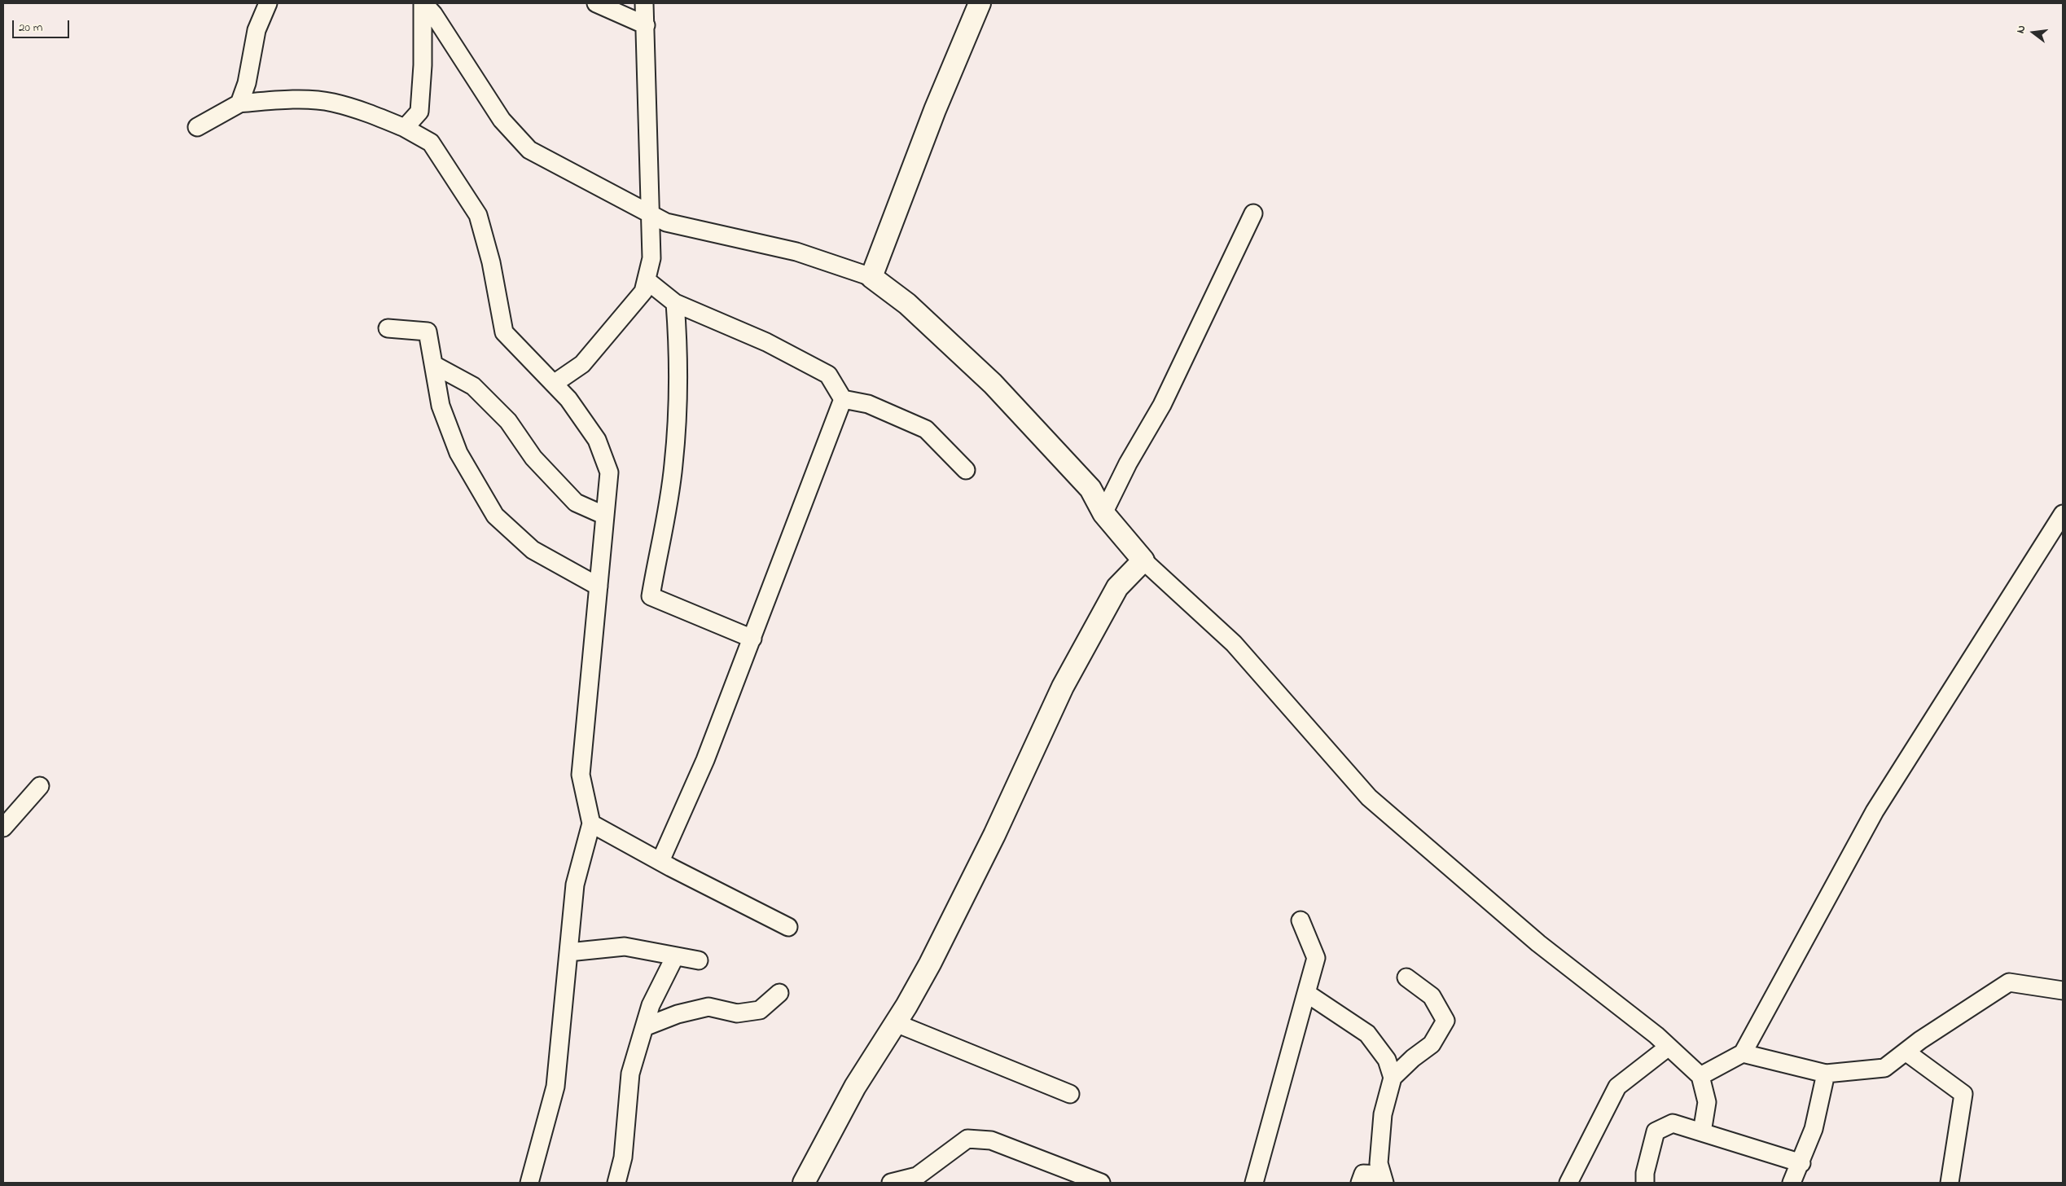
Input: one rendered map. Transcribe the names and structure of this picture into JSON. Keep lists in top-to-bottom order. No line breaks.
{"scale_bar":"20 m","north":"left"}
